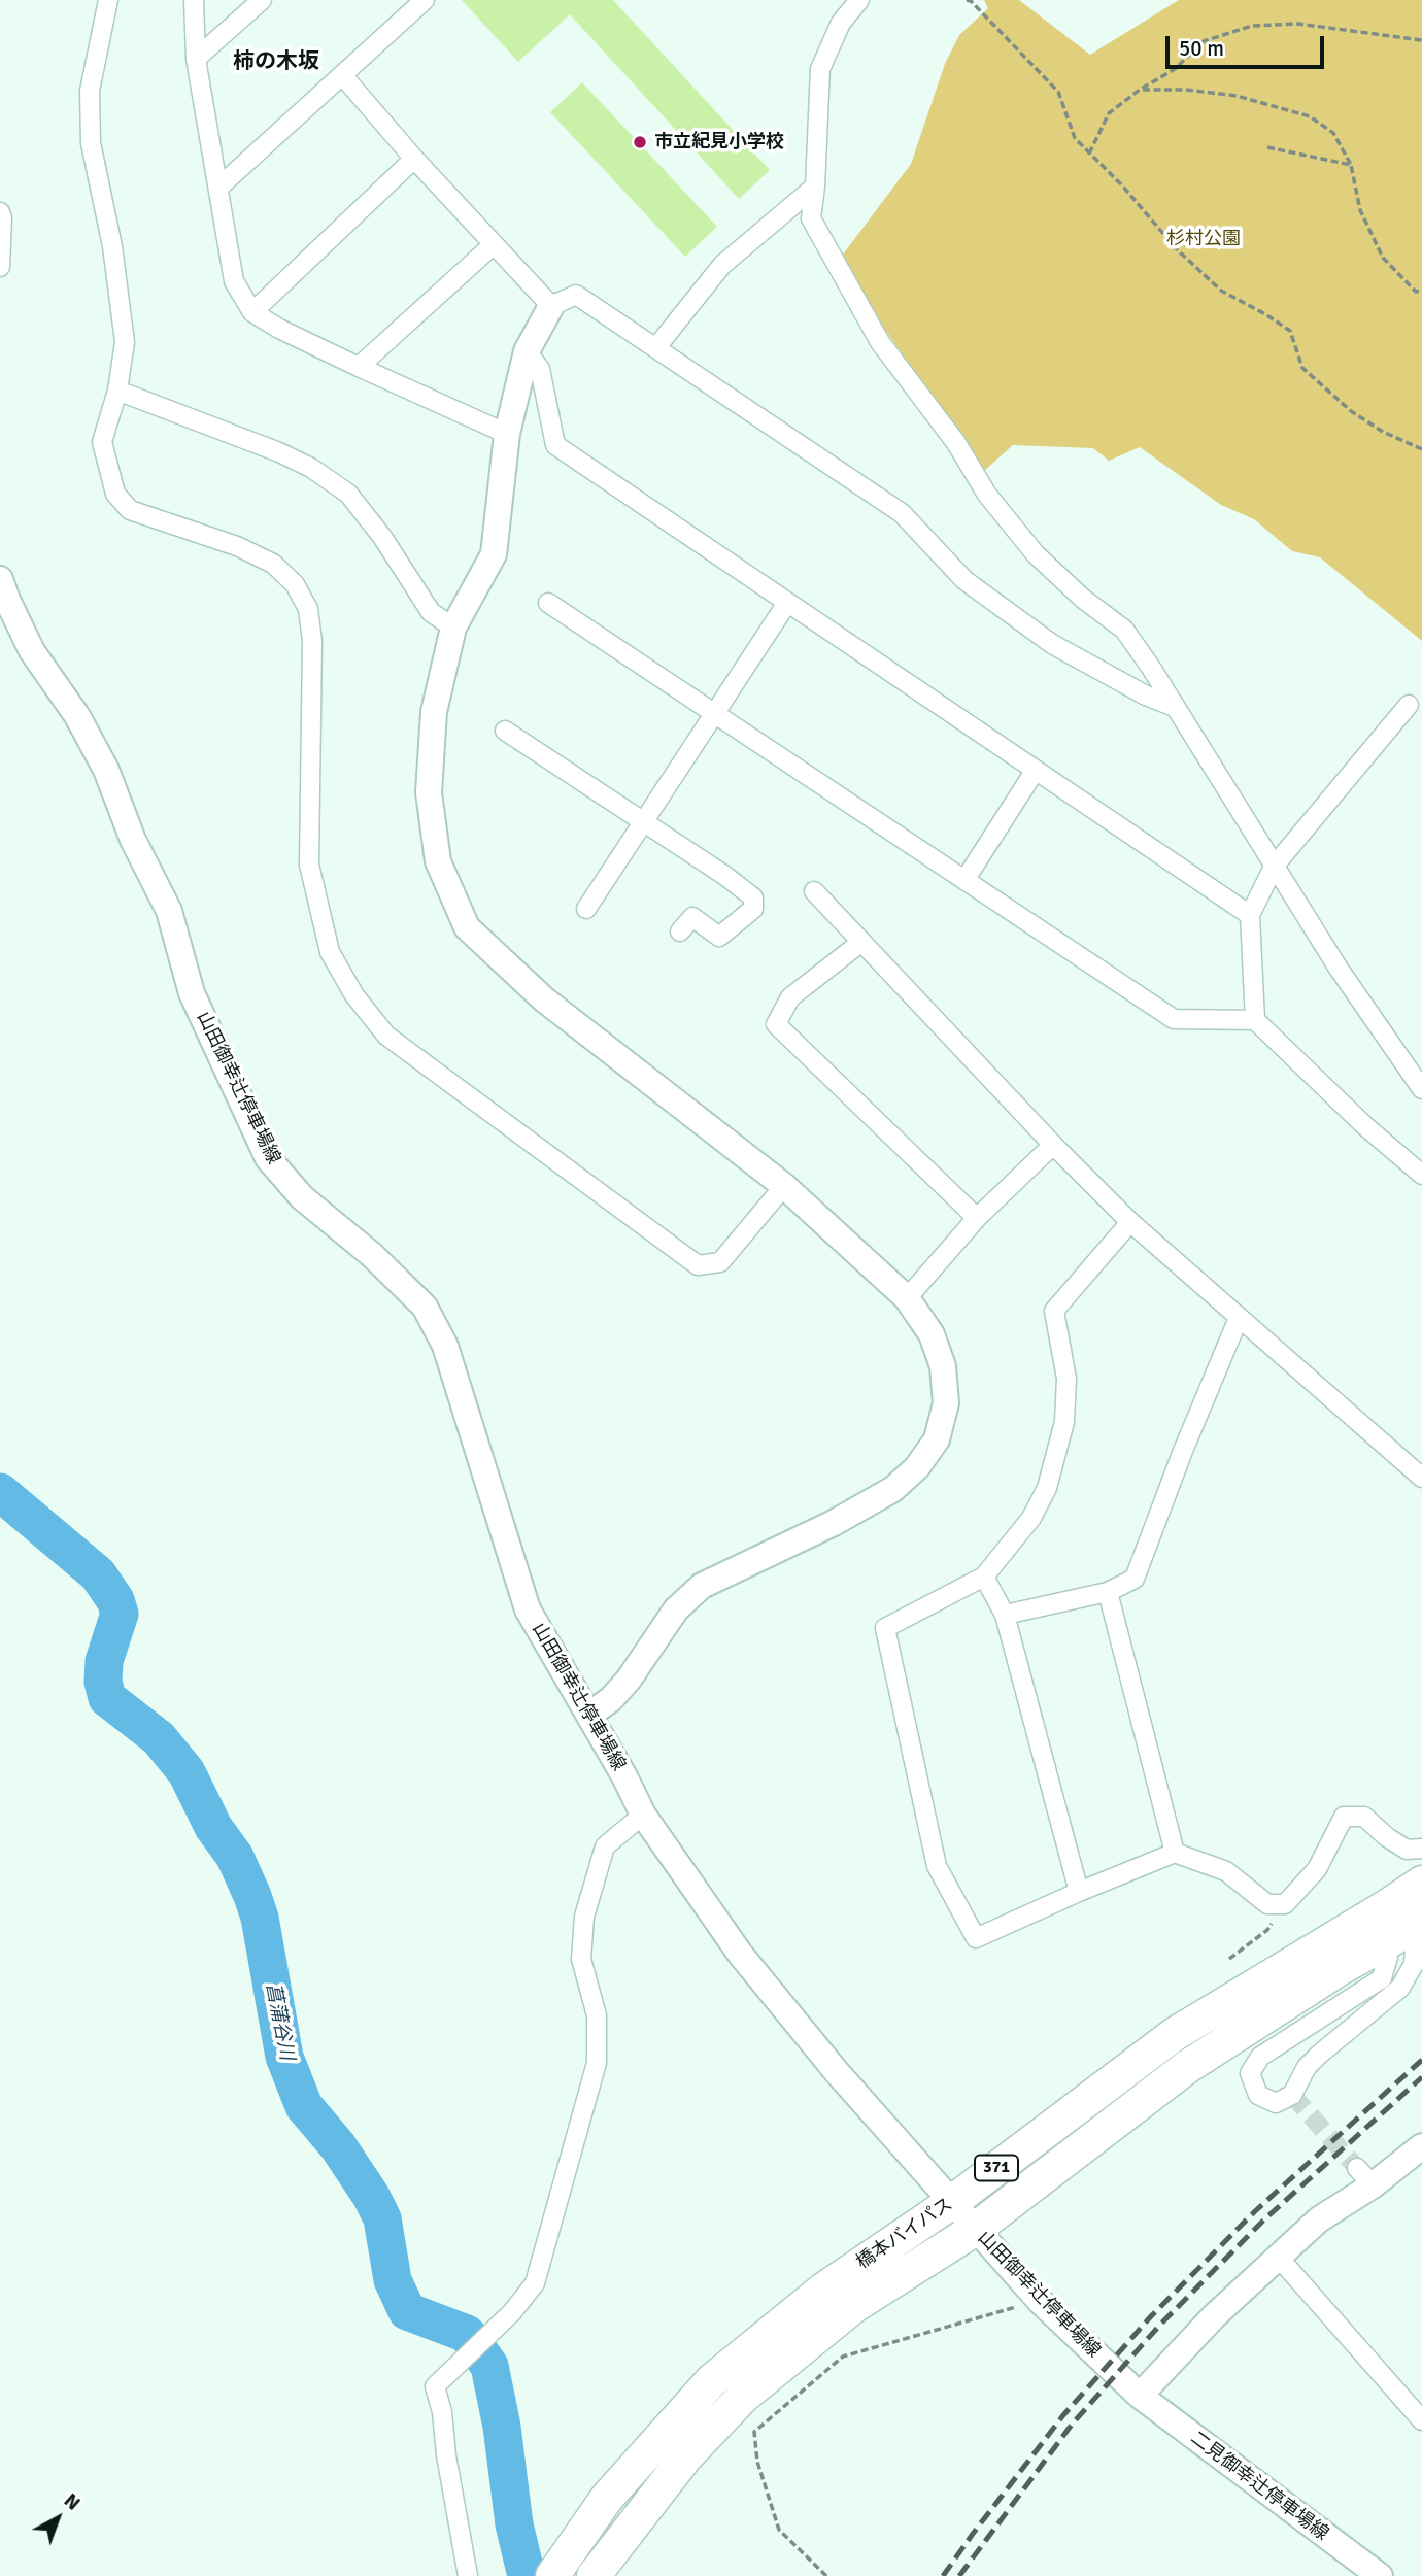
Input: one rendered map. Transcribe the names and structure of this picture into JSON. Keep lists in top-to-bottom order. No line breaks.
{"streets":{"highway":["371","橋本バイパス"],"main road":["山田御幸辻停車場線","二見御幸辻停車場線"]},"crossings":[["山田御幸辻停車場線","橋本バイパス"],["山田御幸辻停車場線","二見御幸辻停車場線"]],"districts":["柿の木坂"],"water":["菖蒲谷川"],"parks":["杉村公園"],"places":["市立紀見小学校"],"scale_bar":"50 m","north":"top right"}
